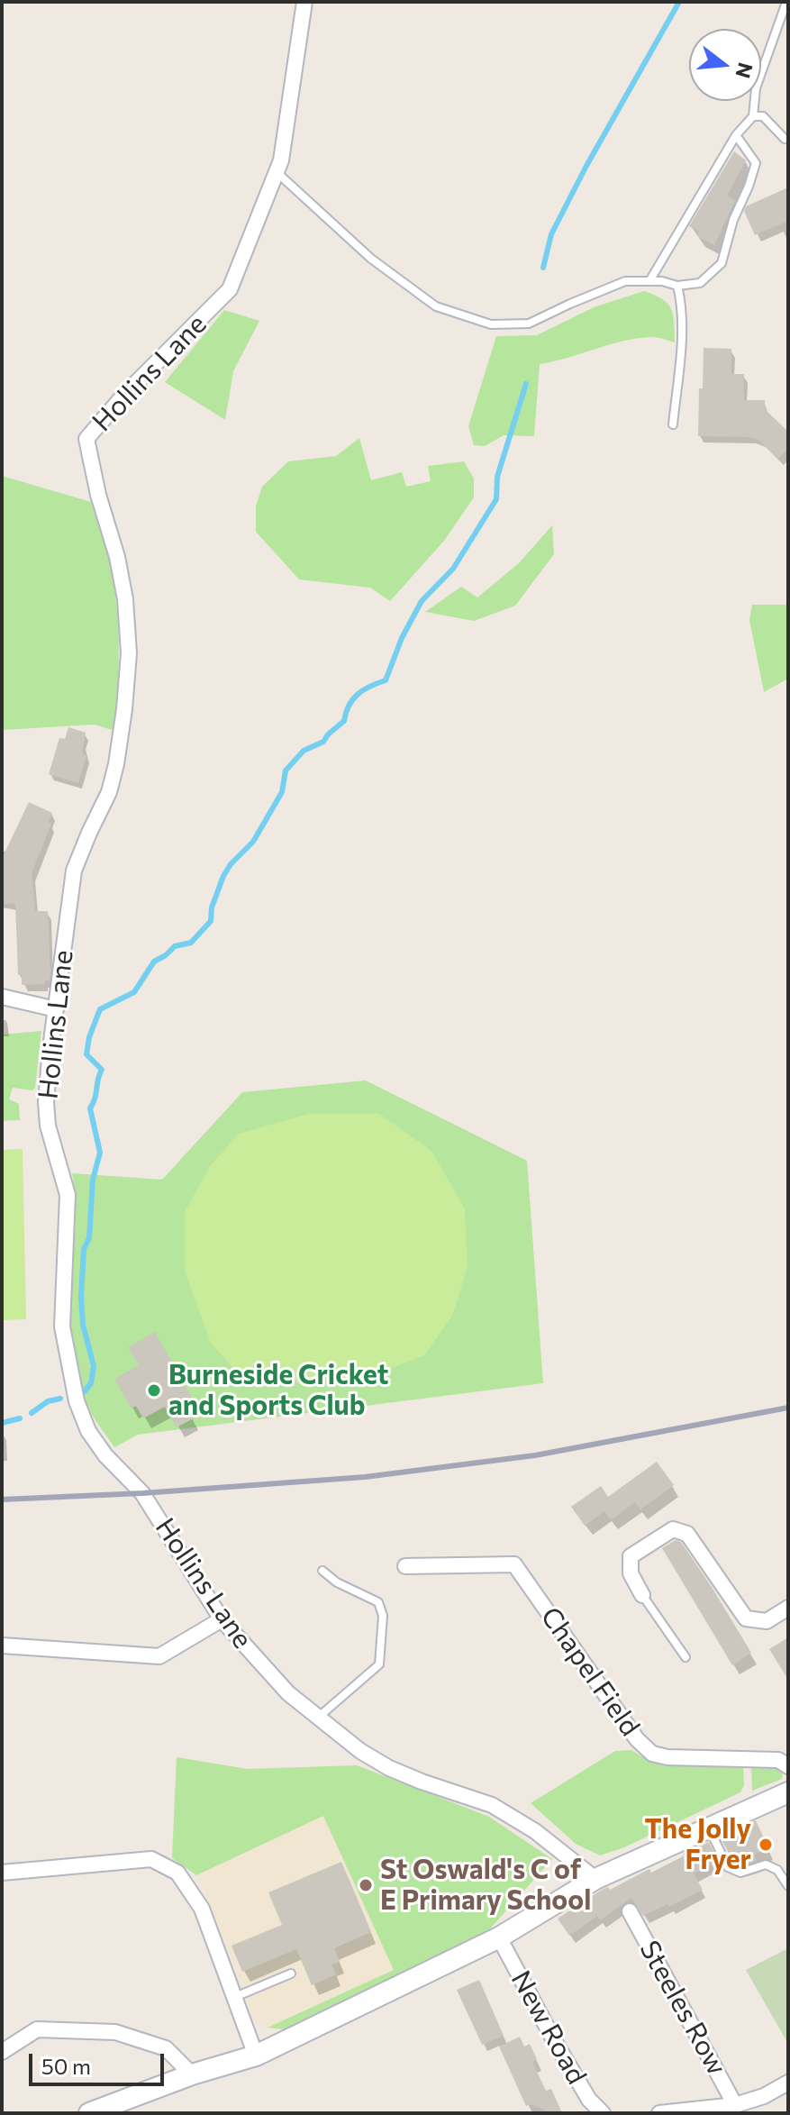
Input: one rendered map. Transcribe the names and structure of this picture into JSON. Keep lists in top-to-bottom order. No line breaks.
{"streets":{"street":["Hollins Lane","Chapel Field","Steeles Row","New Road"]},"places":["Burneside Cricket and Sports Club","The Jolly Fryer","St Oswald's C of E Primary School"],"scale_bar":"50 m","north":"right"}
